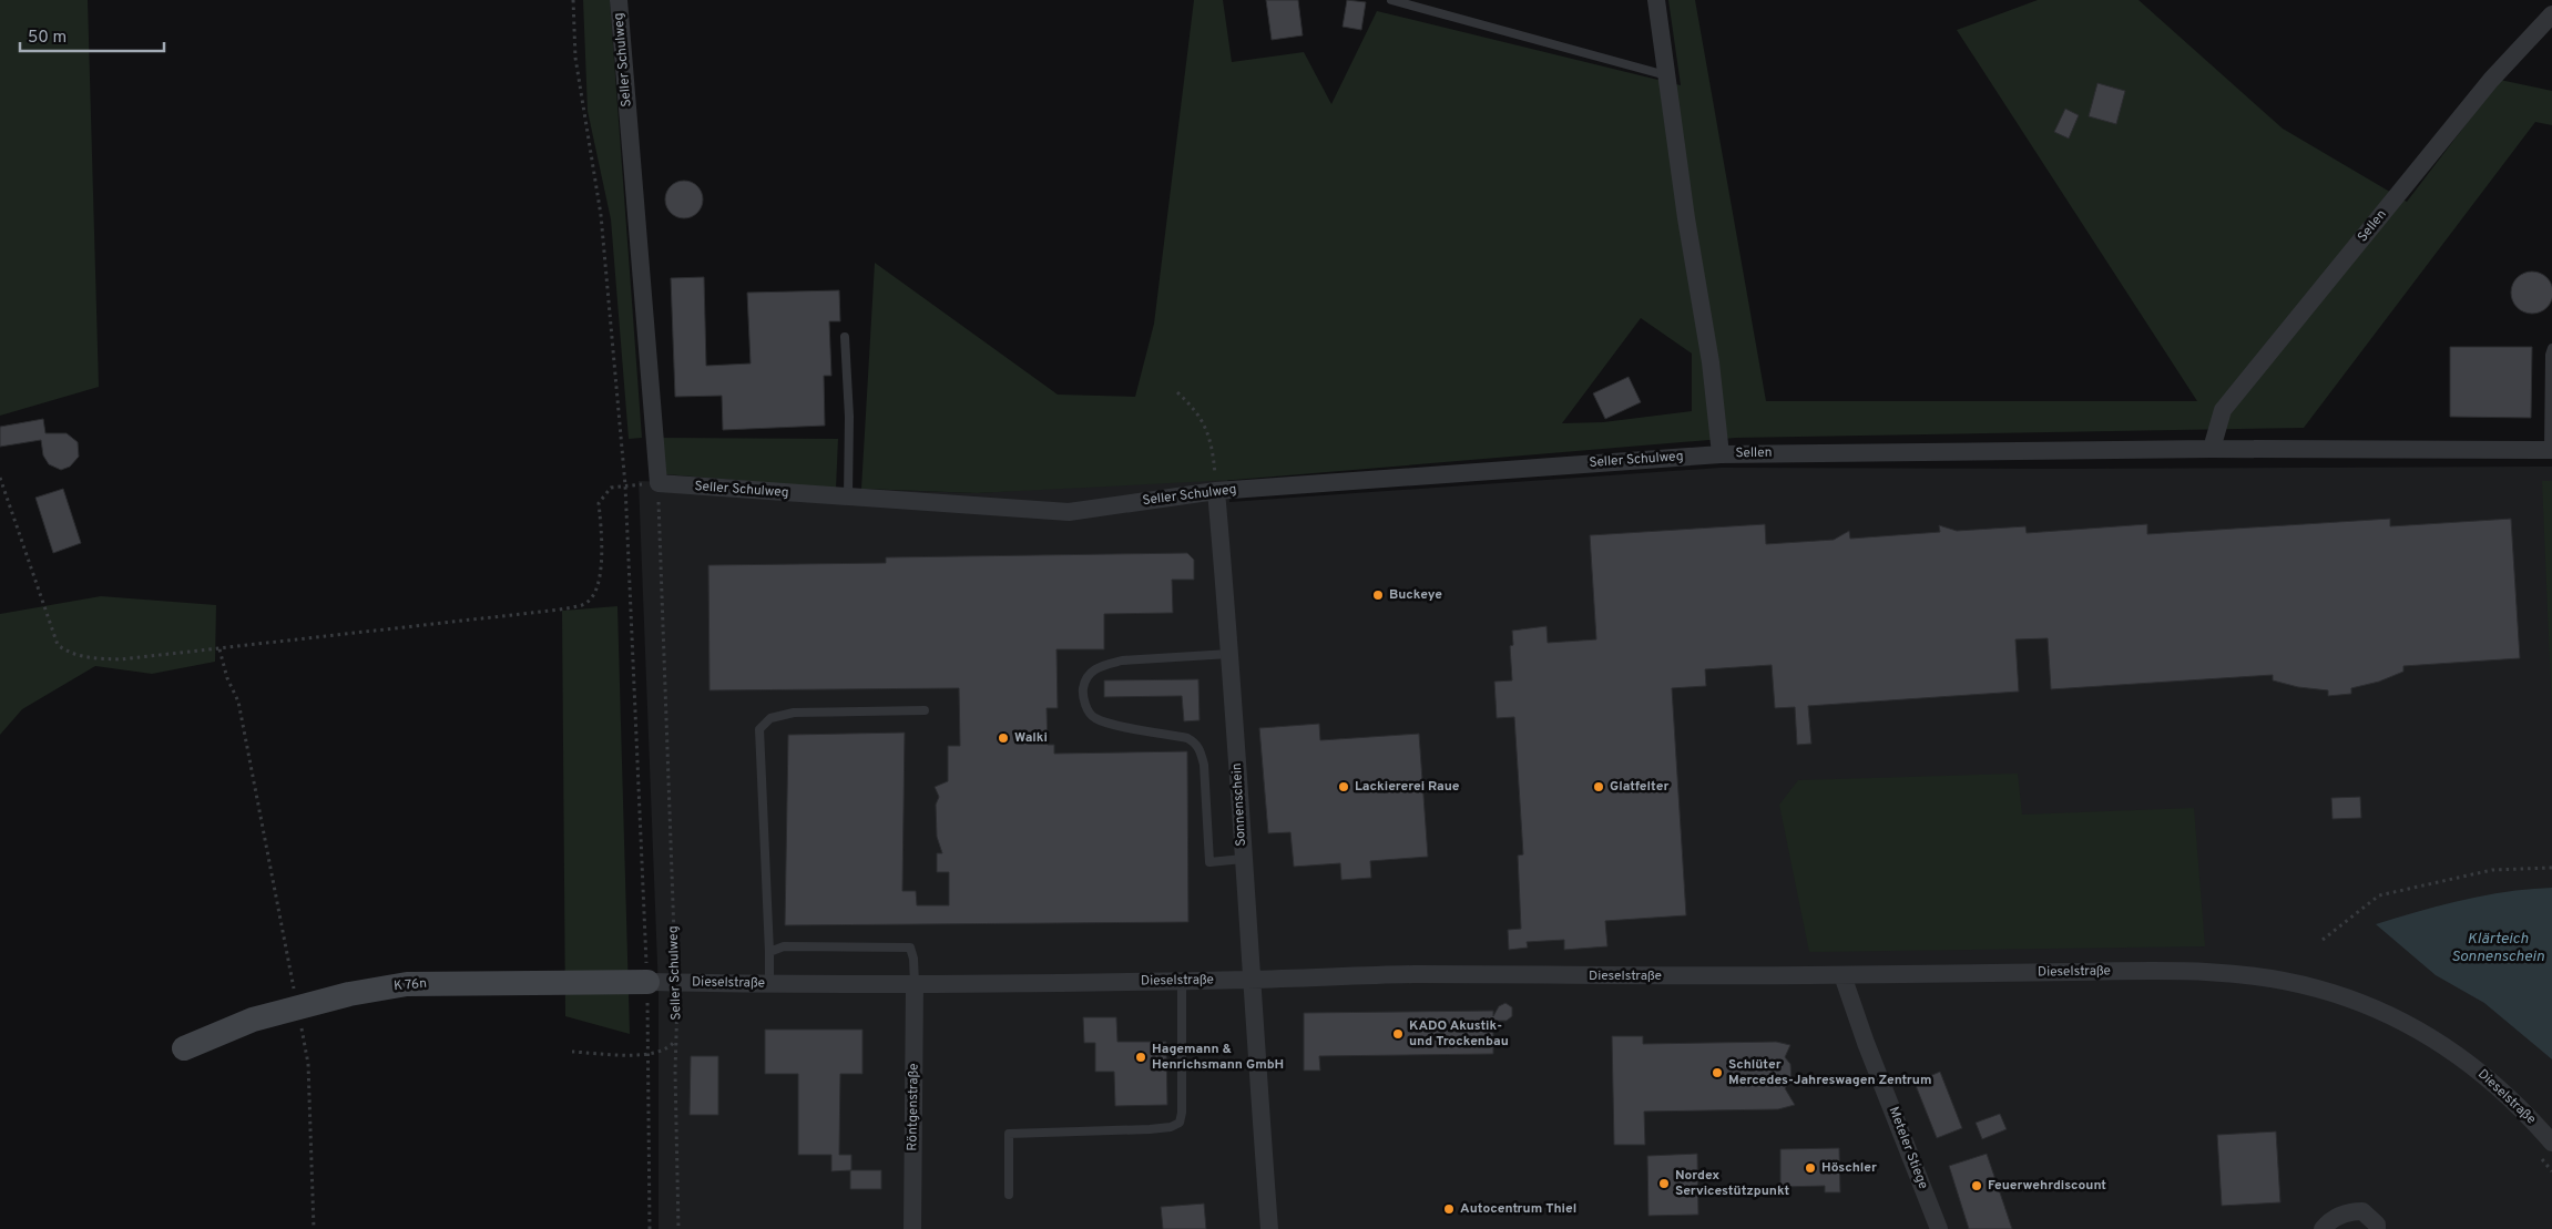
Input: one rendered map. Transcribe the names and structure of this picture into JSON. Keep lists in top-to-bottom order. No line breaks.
{"streets":{"street":["Seller Schulweg","Sellen","Sonnenschein","Dieselstraße","K 76n","Röntgenstraße","Meteler Stiege"]},"crossings":[["Seller Schulweg","Sellen"],["Seller Schulweg","Sonnenschein"],["Seller Schulweg","Dieselstraße"],["Sonnenschein","Dieselstraße"],["Dieselstraße","K 76n"],["Dieselstraße","Röntgenstraße"],["Dieselstraße","Meteler Stiege"]],"water":["Klärteich Sonnenschein"],"places":["Buckeye","Walki","Lackiererei Raue","Glatfelter","KADO Akustik- und Trockenbau","Hagemann & Henrichsmann GmbH","Schlüter Mercedes-Jahreswagen Zentrum","Höschler","Nordex Servicestützpunkt","Feuerwehrdiscount","Autocentrum Thiel"],"scale_bar":"50 m"}
